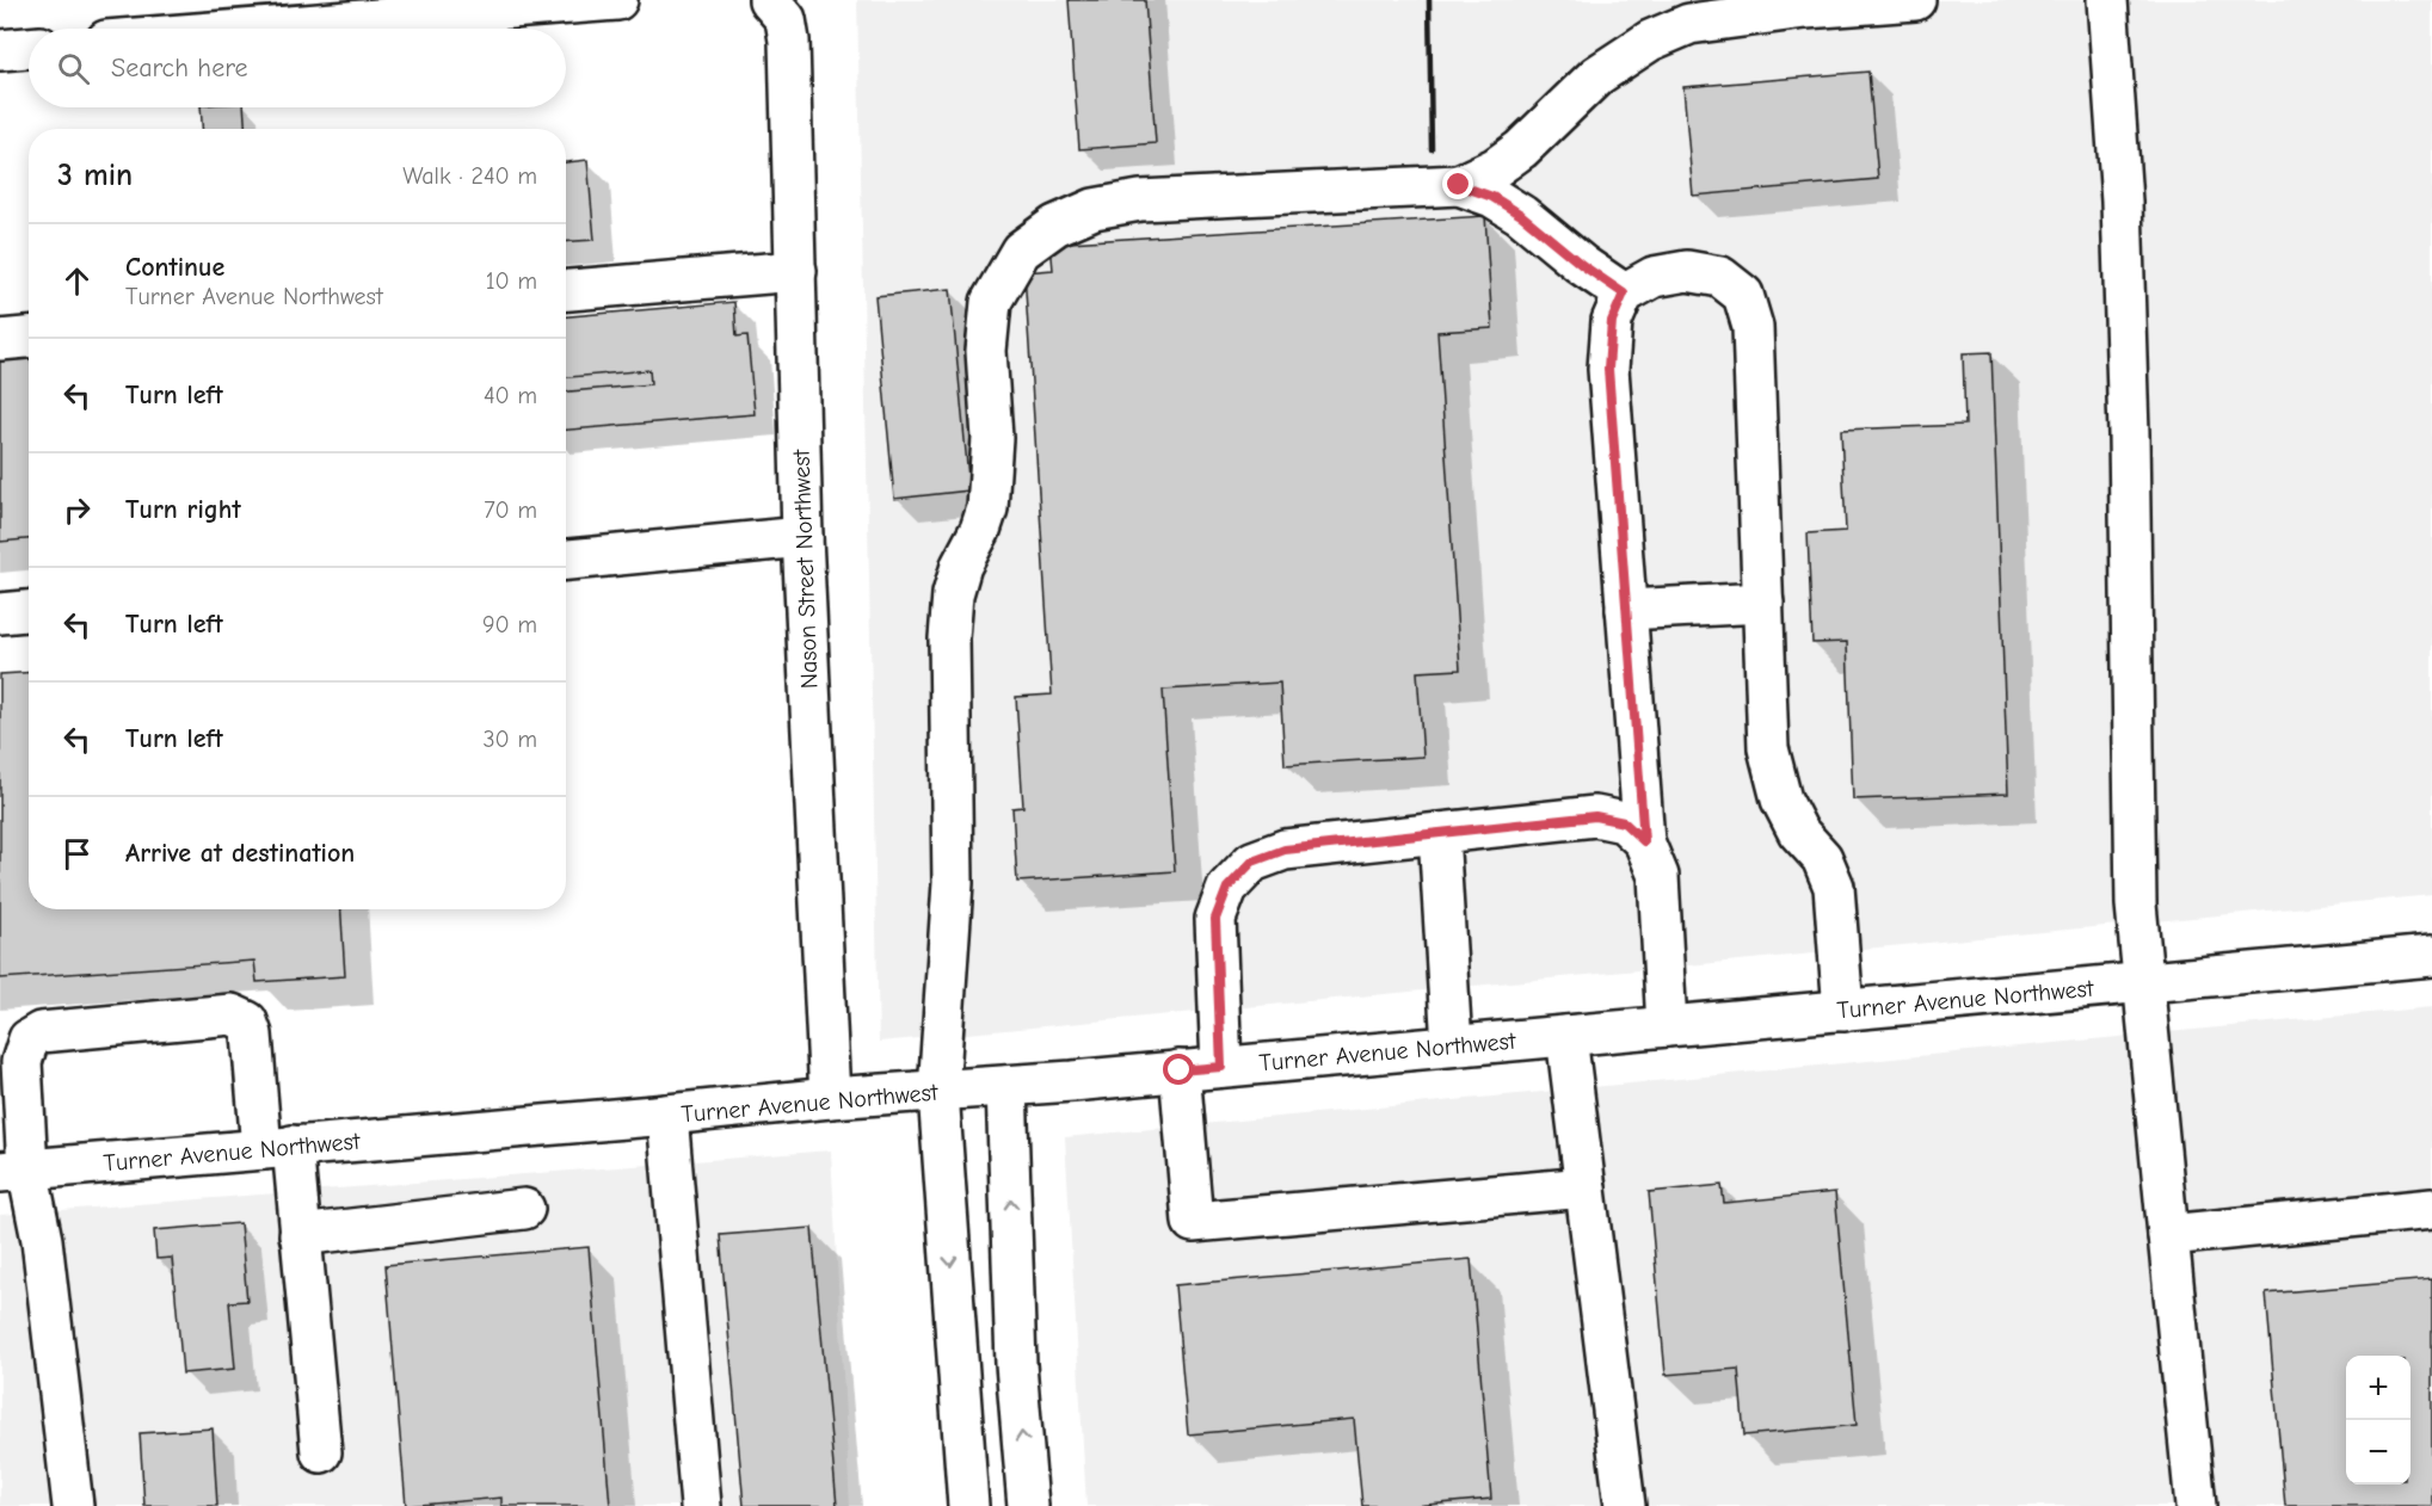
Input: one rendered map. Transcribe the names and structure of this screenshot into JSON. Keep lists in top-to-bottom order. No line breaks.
{"streets":{"main road":["Nason Street Northwest","Turner Avenue Northwest"]},"crossings":[["Nason Street Northwest","Turner Avenue Northwest"]],"page":{"search":"Search here","heading":["3 min","Walk · 240 m"],"list":[["Continue","Turner Avenue Northwest","10 m"],["Turn left","40 m"],["Turn right","70 m"],["Turn left","90 m"],["Turn left","30 m"],"Arrive at destination"],"map_buttons":["+","−"]}}
